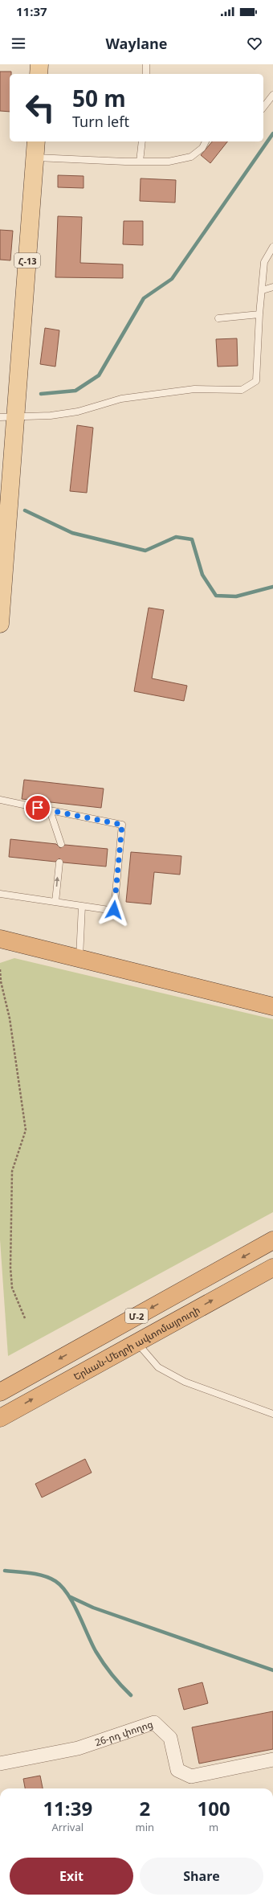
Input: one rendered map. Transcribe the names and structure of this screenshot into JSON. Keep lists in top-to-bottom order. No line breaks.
{"streets":{"highway":["Մ-2","Երևան-Մեղրի ավտոմայրուղի"],"main road":["Հ-13"],"street":["26-րդ փողոց"]},"page":{"status":"11:37","header":"Waylane","turn":["50 m","Turn left"],"eta":["11:39","Arrival","2","min","100","m"],"buttons":["Exit","Share"]}}
